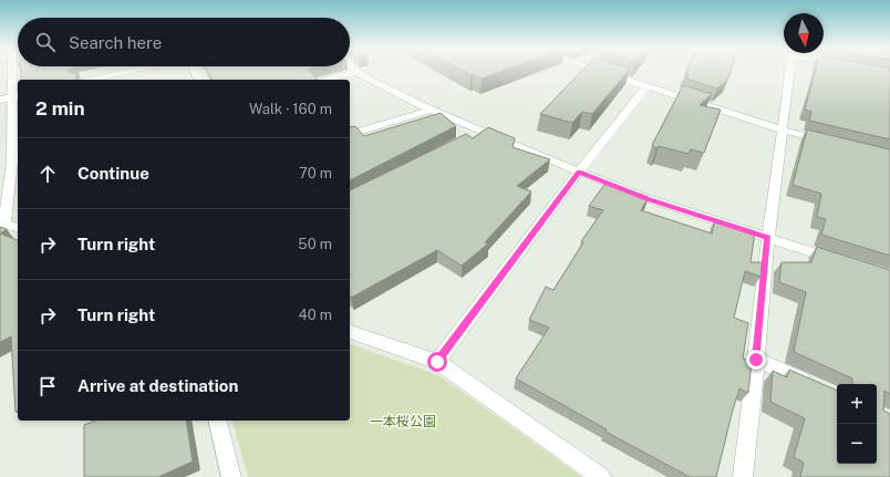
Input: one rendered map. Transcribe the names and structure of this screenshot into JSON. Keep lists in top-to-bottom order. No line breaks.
{"parks":["一本桜公園"],"north":"bottom","page":{"search":"Search here","heading":["2 min","Walk · 160 m"],"list":[["Continue","70 m"],["Turn right","50 m"],["Turn right","40 m"],"Arrive at destination"],"map_buttons":["+","−"]}}
